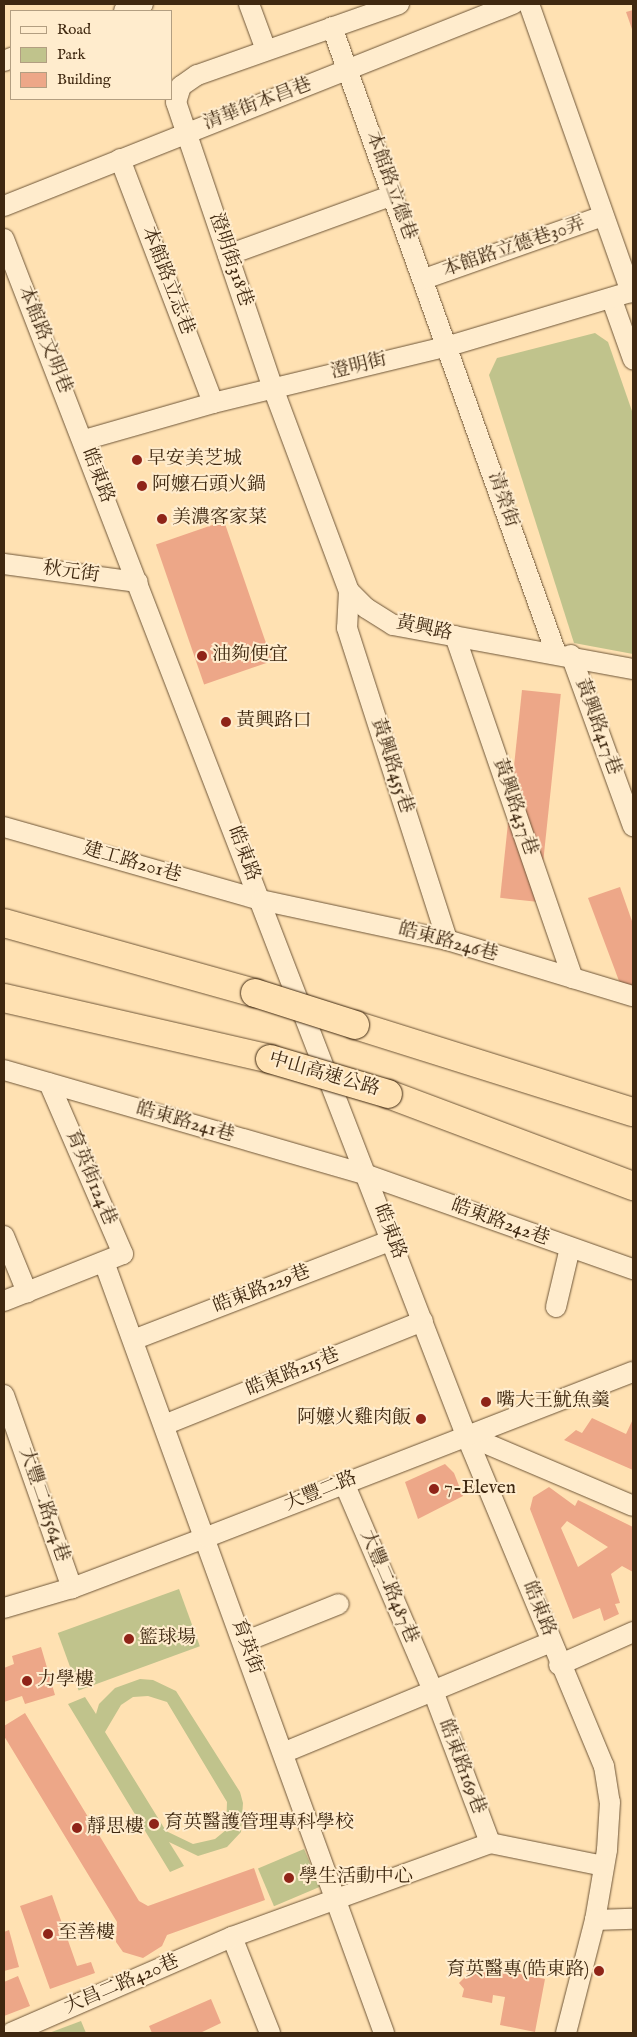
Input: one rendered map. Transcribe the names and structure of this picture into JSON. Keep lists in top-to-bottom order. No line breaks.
{"streets":{"highway":["中山高速公路"],"street":["清華街本昌巷","本館路立德巷","本館路立德巷30弄","澄明街318巷","本館路立志巷","本館路文明巷","澄明街","皓東路","清榮街","秋元街","黃興路","黃興路417巷","黃興路455巷","黃興路437巷","建工路201巷","皓東路246巷","皓東路241巷","育英街124巷","皓東路242巷","皓東路229巷","皓東路215巷","大豐二路","大豐二路564巷","大豐二路487巷","育英街","皓東路169巷","大昌二路420巷"]},"crossings":[["清華街本昌巷","本館路立德巷"],["清華街本昌巷","澄明街318巷"],["清華街本昌巷","本館路立志巷"],["本館路立德巷","本館路立德巷30弄"],["本館路立德巷","澄明街"],["本館路立德巷","清榮街"],["澄明街318巷","澄明街"],["澄明街318巷","黃興路"],["本館路立志巷","澄明街"],["本館路文明巷","澄明街"],["本館路文明巷","皓東路"],["澄明街","皓東路"],["澄明街","清榮街"],["澄明街","黃興路"],["皓東路","秋元街"],["皓東路","建工路201巷"],["皓東路","皓東路246巷"],["皓東路","皓東路241巷"],["皓東路","皓東路242巷"],["皓東路","皓東路229巷"],["皓東路","皓東路215巷"],["皓東路","大豐二路"],["清榮街","黃興路"],["清榮街","黃興路417巷"],["黃興路","黃興路417巷"],["黃興路","黃興路455巷"],["黃興路","黃興路437巷"],["黃興路455巷","皓東路246巷"],["黃興路437巷","皓東路246巷"],["建工路201巷","皓東路246巷"],["皓東路241巷","育英街124巷"],["皓東路241巷","皓東路242巷"],["育英街124巷","育英街"],["皓東路229巷","育英街"],["皓東路215巷","育英街"],["大豐二路","大豐二路564巷"],["大豐二路","大豐二路487巷"],["大豐二路","育英街"],["大豐二路487巷","皓東路169巷"],["育英街","大昌二路420巷"],["皓東路169巷","大昌二路420巷"]],"places":["早安美芝城","阿嬤石頭火鍋","美濃客家菜","油夠便宜","黃興路口","嘴大王魷魚羹","阿嬤火雞肉飯","7-Eleven","籃球場","力學樓","育英醫護管理專科學校","靜思樓","學生活動中心","至善樓","育英醫專(皓東路)"],"legend":["Road","Park","Building"]}
